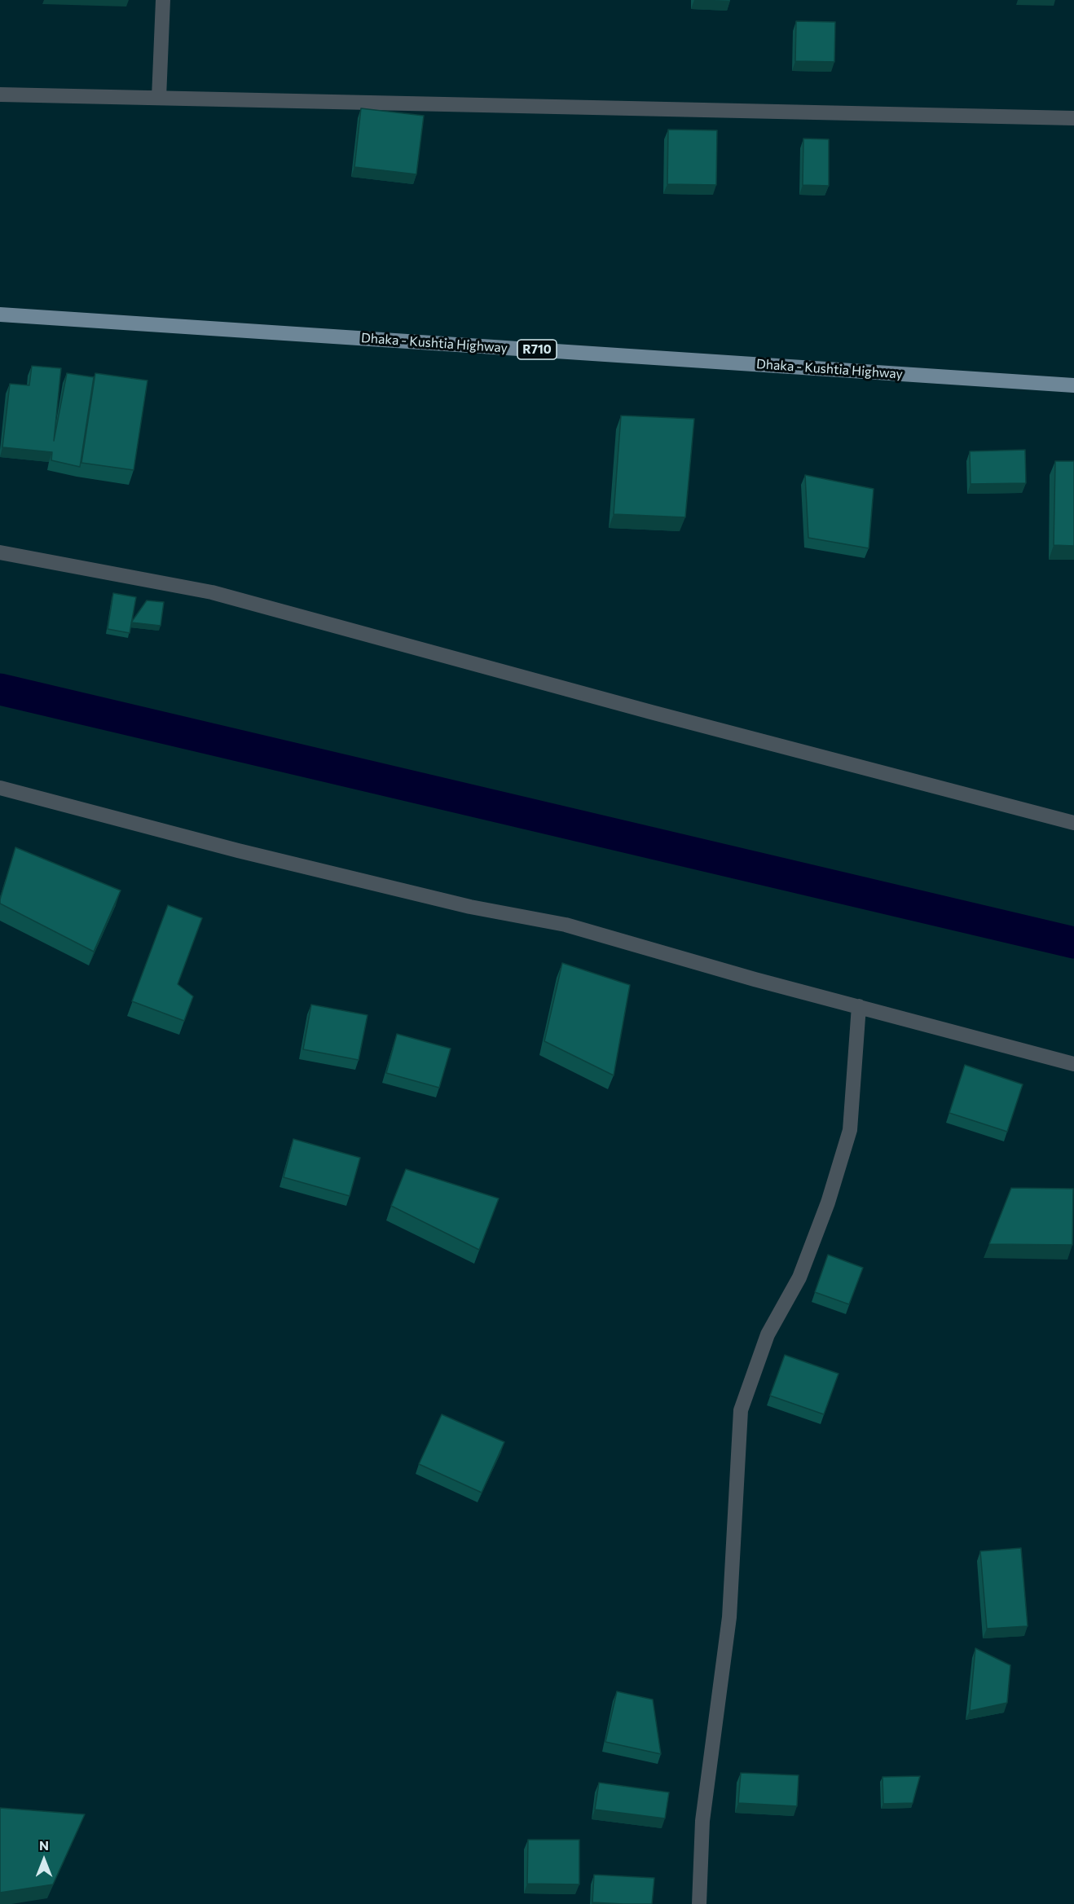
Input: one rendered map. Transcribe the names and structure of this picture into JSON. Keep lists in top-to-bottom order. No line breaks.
{"streets":{"main road":["Dhaka - Kushtia Highway","R710"]},"north":"top"}
